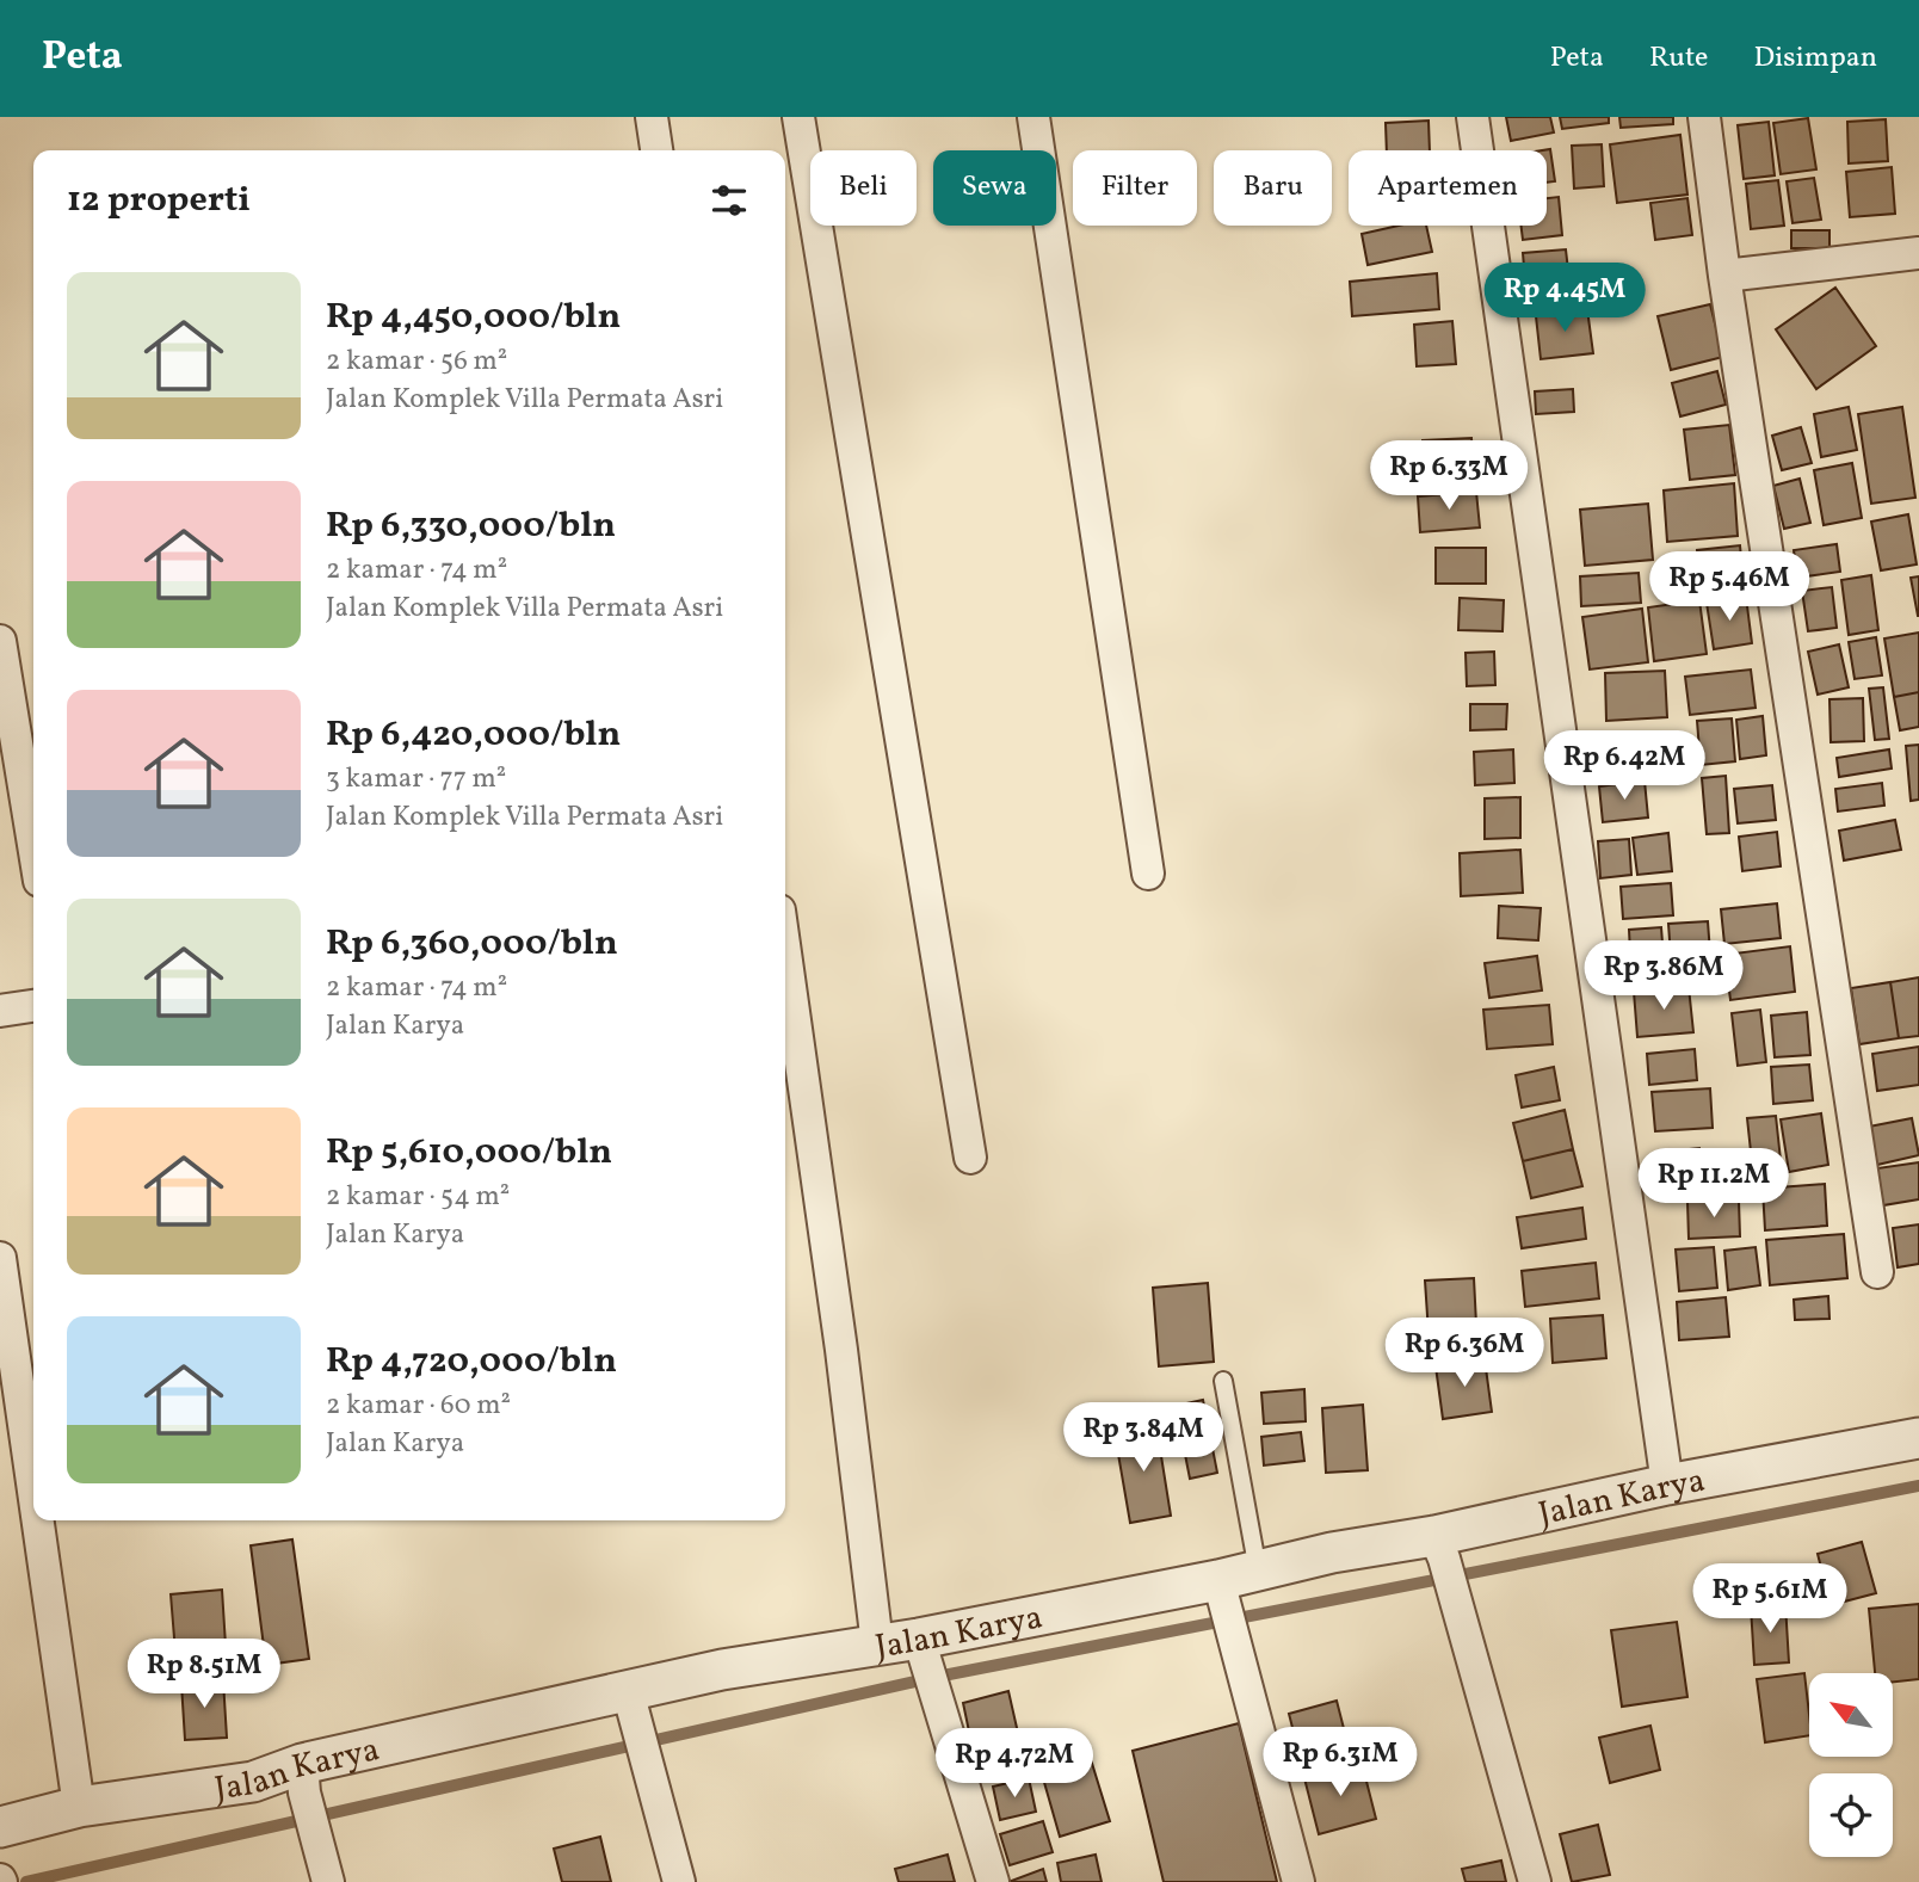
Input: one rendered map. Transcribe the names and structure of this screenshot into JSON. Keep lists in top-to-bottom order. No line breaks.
{"streets":{"street":["Jalan Karya"]},"north":"top left","page":{"header":"Peta","nav":["Peta","Rute","Disimpan"],"chip":["Beli","Sewa","Filter","Baru","Apartemen"],"heading":"12 properti","list":[{"name":"Rp 4,450,000/bln","note":"2 kamar · 56 m² · Jalan Komplek Villa Permata Asri"},{"name":"Rp 6,330,000/bln","note":"2 kamar · 74 m² · Jalan Komplek Villa Permata Asri"},{"name":"Rp 6,420,000/bln","note":"3 kamar · 77 m² · Jalan Komplek Villa Permata Asri"},{"name":"Rp 6,360,000/bln","note":"2 kamar · 74 m² · Jalan Karya"},{"name":"Rp 5,610,000/bln","note":"2 kamar · 54 m² · Jalan Karya"},{"name":"Rp 4,720,000/bln","note":"2 kamar · 60 m² · Jalan Karya"}],"price":["Rp 4.45M","Rp 6.33M","Rp 5.46M","Rp 6.42M","Rp 3.86M","Rp 11.2M","Rp 6.36M","Rp 3.84M","Rp 5.61M","Rp 8.51M","Rp 6.31M","Rp 4.72M"]}}
